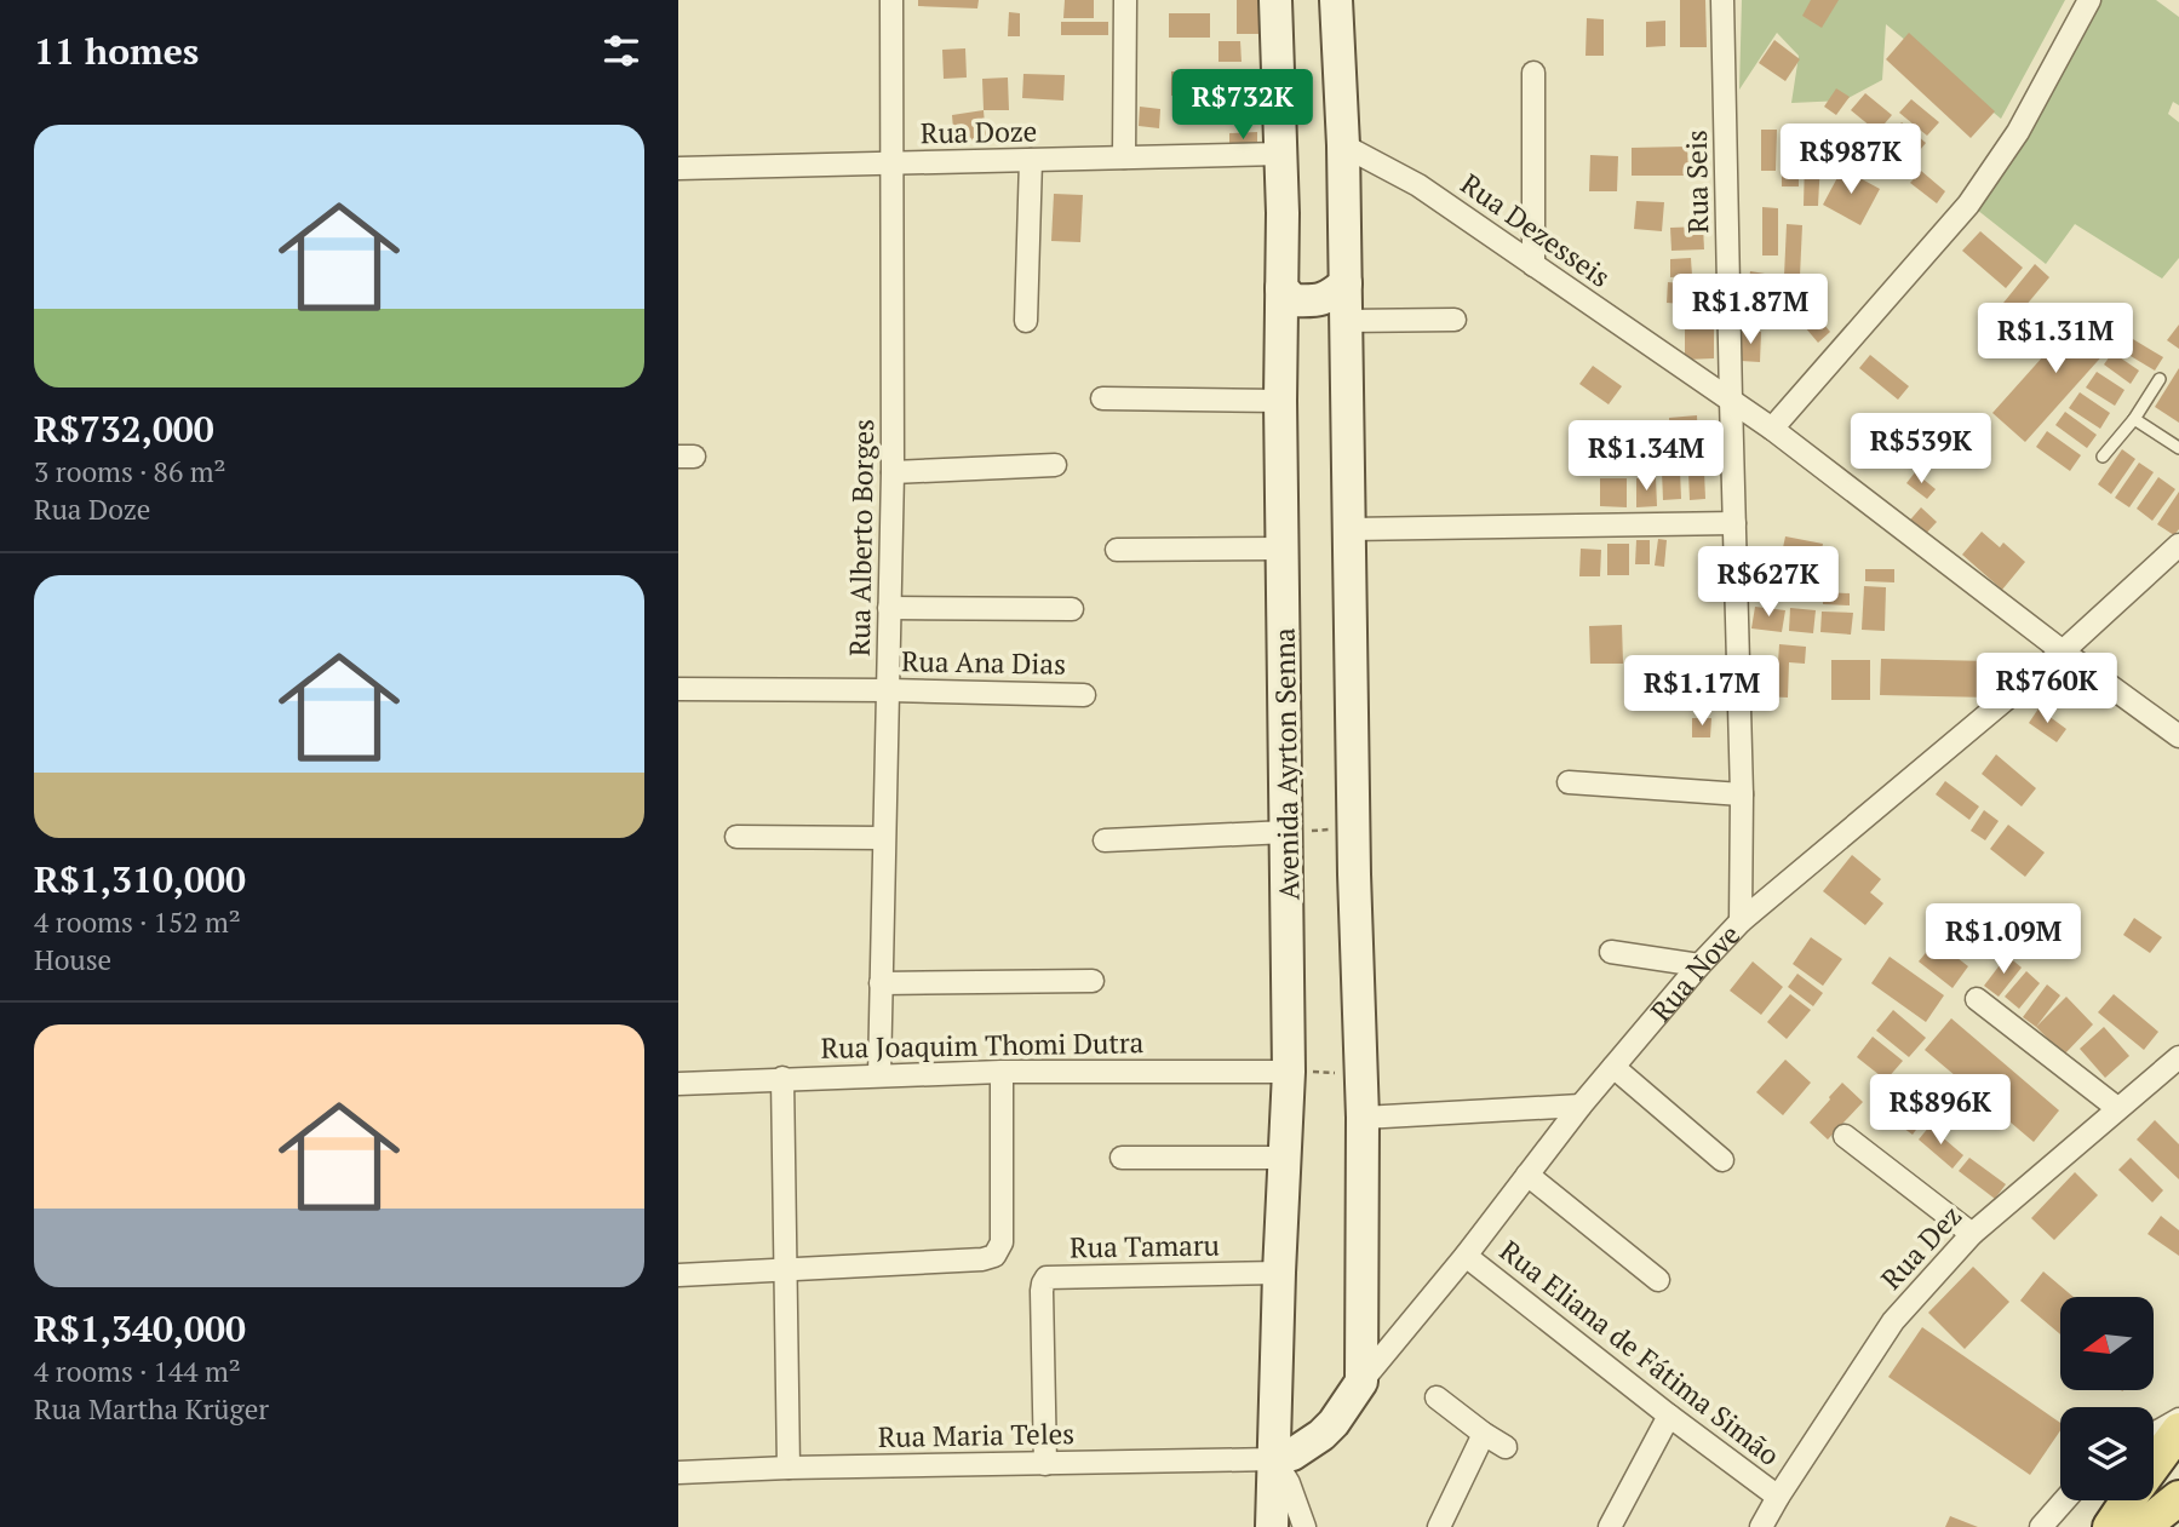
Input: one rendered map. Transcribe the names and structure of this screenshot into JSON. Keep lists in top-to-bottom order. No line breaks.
{"streets":{"street":["Rua Doze","Rua Seis","Rua Dezesseis","Rua Alberto Borges","Rua Ana Dias","Avenida Ayrton Senna","Rua Nove","Rua Joaquim Thomi Dutra","Rua Tamaru","Rua Dez","Rua Eliana de Fátima Simão","Rua Maria Teles"]},"crossings":[["Rua Doze","Rua Alberto Borges"],["Rua Doze","Avenida Ayrton Senna"],["Rua Seis","Rua Dezesseis"],["Rua Seis","Rua Nove"],["Rua Dezesseis","Rua Nove"],["Rua Alberto Borges","Rua Ana Dias"],["Rua Alberto Borges","Rua Joaquim Thomi Dutra"],["Avenida Ayrton Senna","Rua Nove"],["Avenida Ayrton Senna","Rua Joaquim Thomi Dutra"],["Avenida Ayrton Senna","Rua Tamaru"],["Avenida Ayrton Senna","Rua Maria Teles"],["Rua Nove","Rua Eliana de Fátima Simão"],["Rua Nove","Rua Maria Teles"],["Rua Tamaru","Rua Maria Teles"],["Rua Dez","Rua Eliana de Fátima Simão"]],"north":"left","page":{"heading":"11 homes","price":["R$732K","R$987K","R$1.87M","R$1.31M","R$539K","R$1.34M","R$627K","R$760K","R$1.17M","R$1.09M","R$896K"],"list":[{"name":"R$732,000","note":"3 rooms · 86 m² · Rua Doze"},{"name":"R$1,310,000","note":"4 rooms · 152 m² · House"},{"name":"R$1,340,000","note":"4 rooms · 144 m² · Rua Martha Krüger"}]}}
